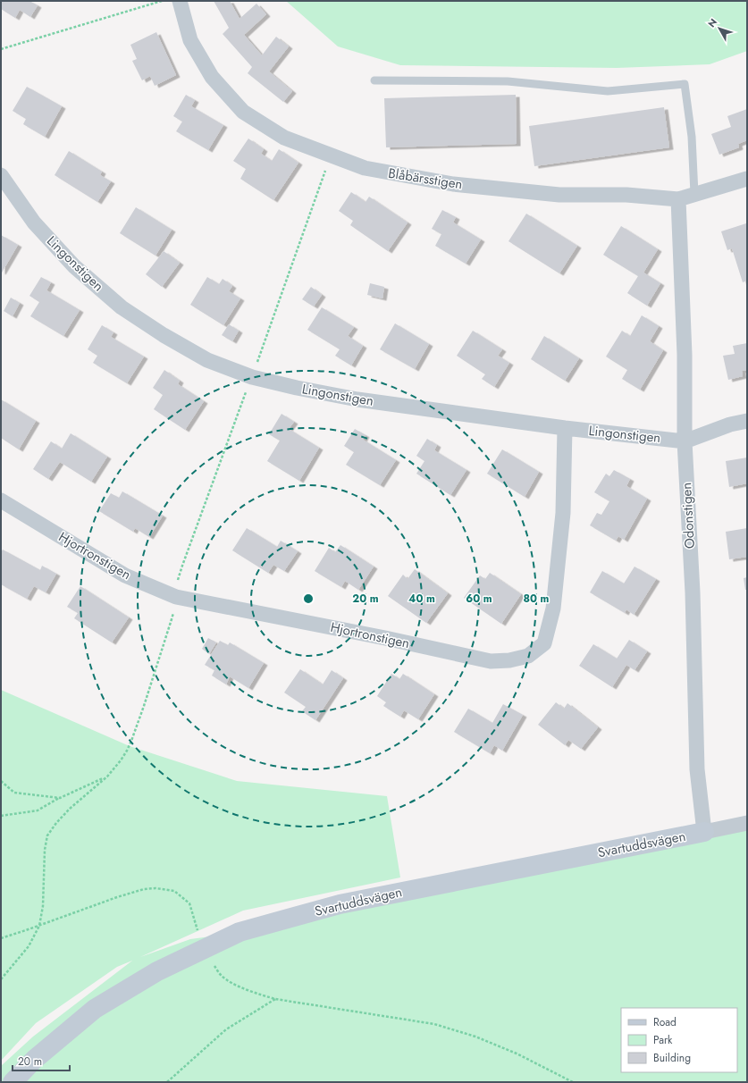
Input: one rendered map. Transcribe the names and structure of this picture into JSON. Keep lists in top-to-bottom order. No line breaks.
{"streets":{"street":["Blåbärsstigen","Lingonstigen","Odonstigen","Hjortronstigen","Svartuddsvägen"]},"crossings":[["Blåbärsstigen","Odonstigen"],["Lingonstigen","Odonstigen"],["Lingonstigen","Hjortronstigen"],["Odonstigen","Svartuddsvägen"]],"legend":["Road","Park","Building"],"scale_bar":"20 m","north":"top left","rings":["20 m","40 m","60 m","80 m"]}
